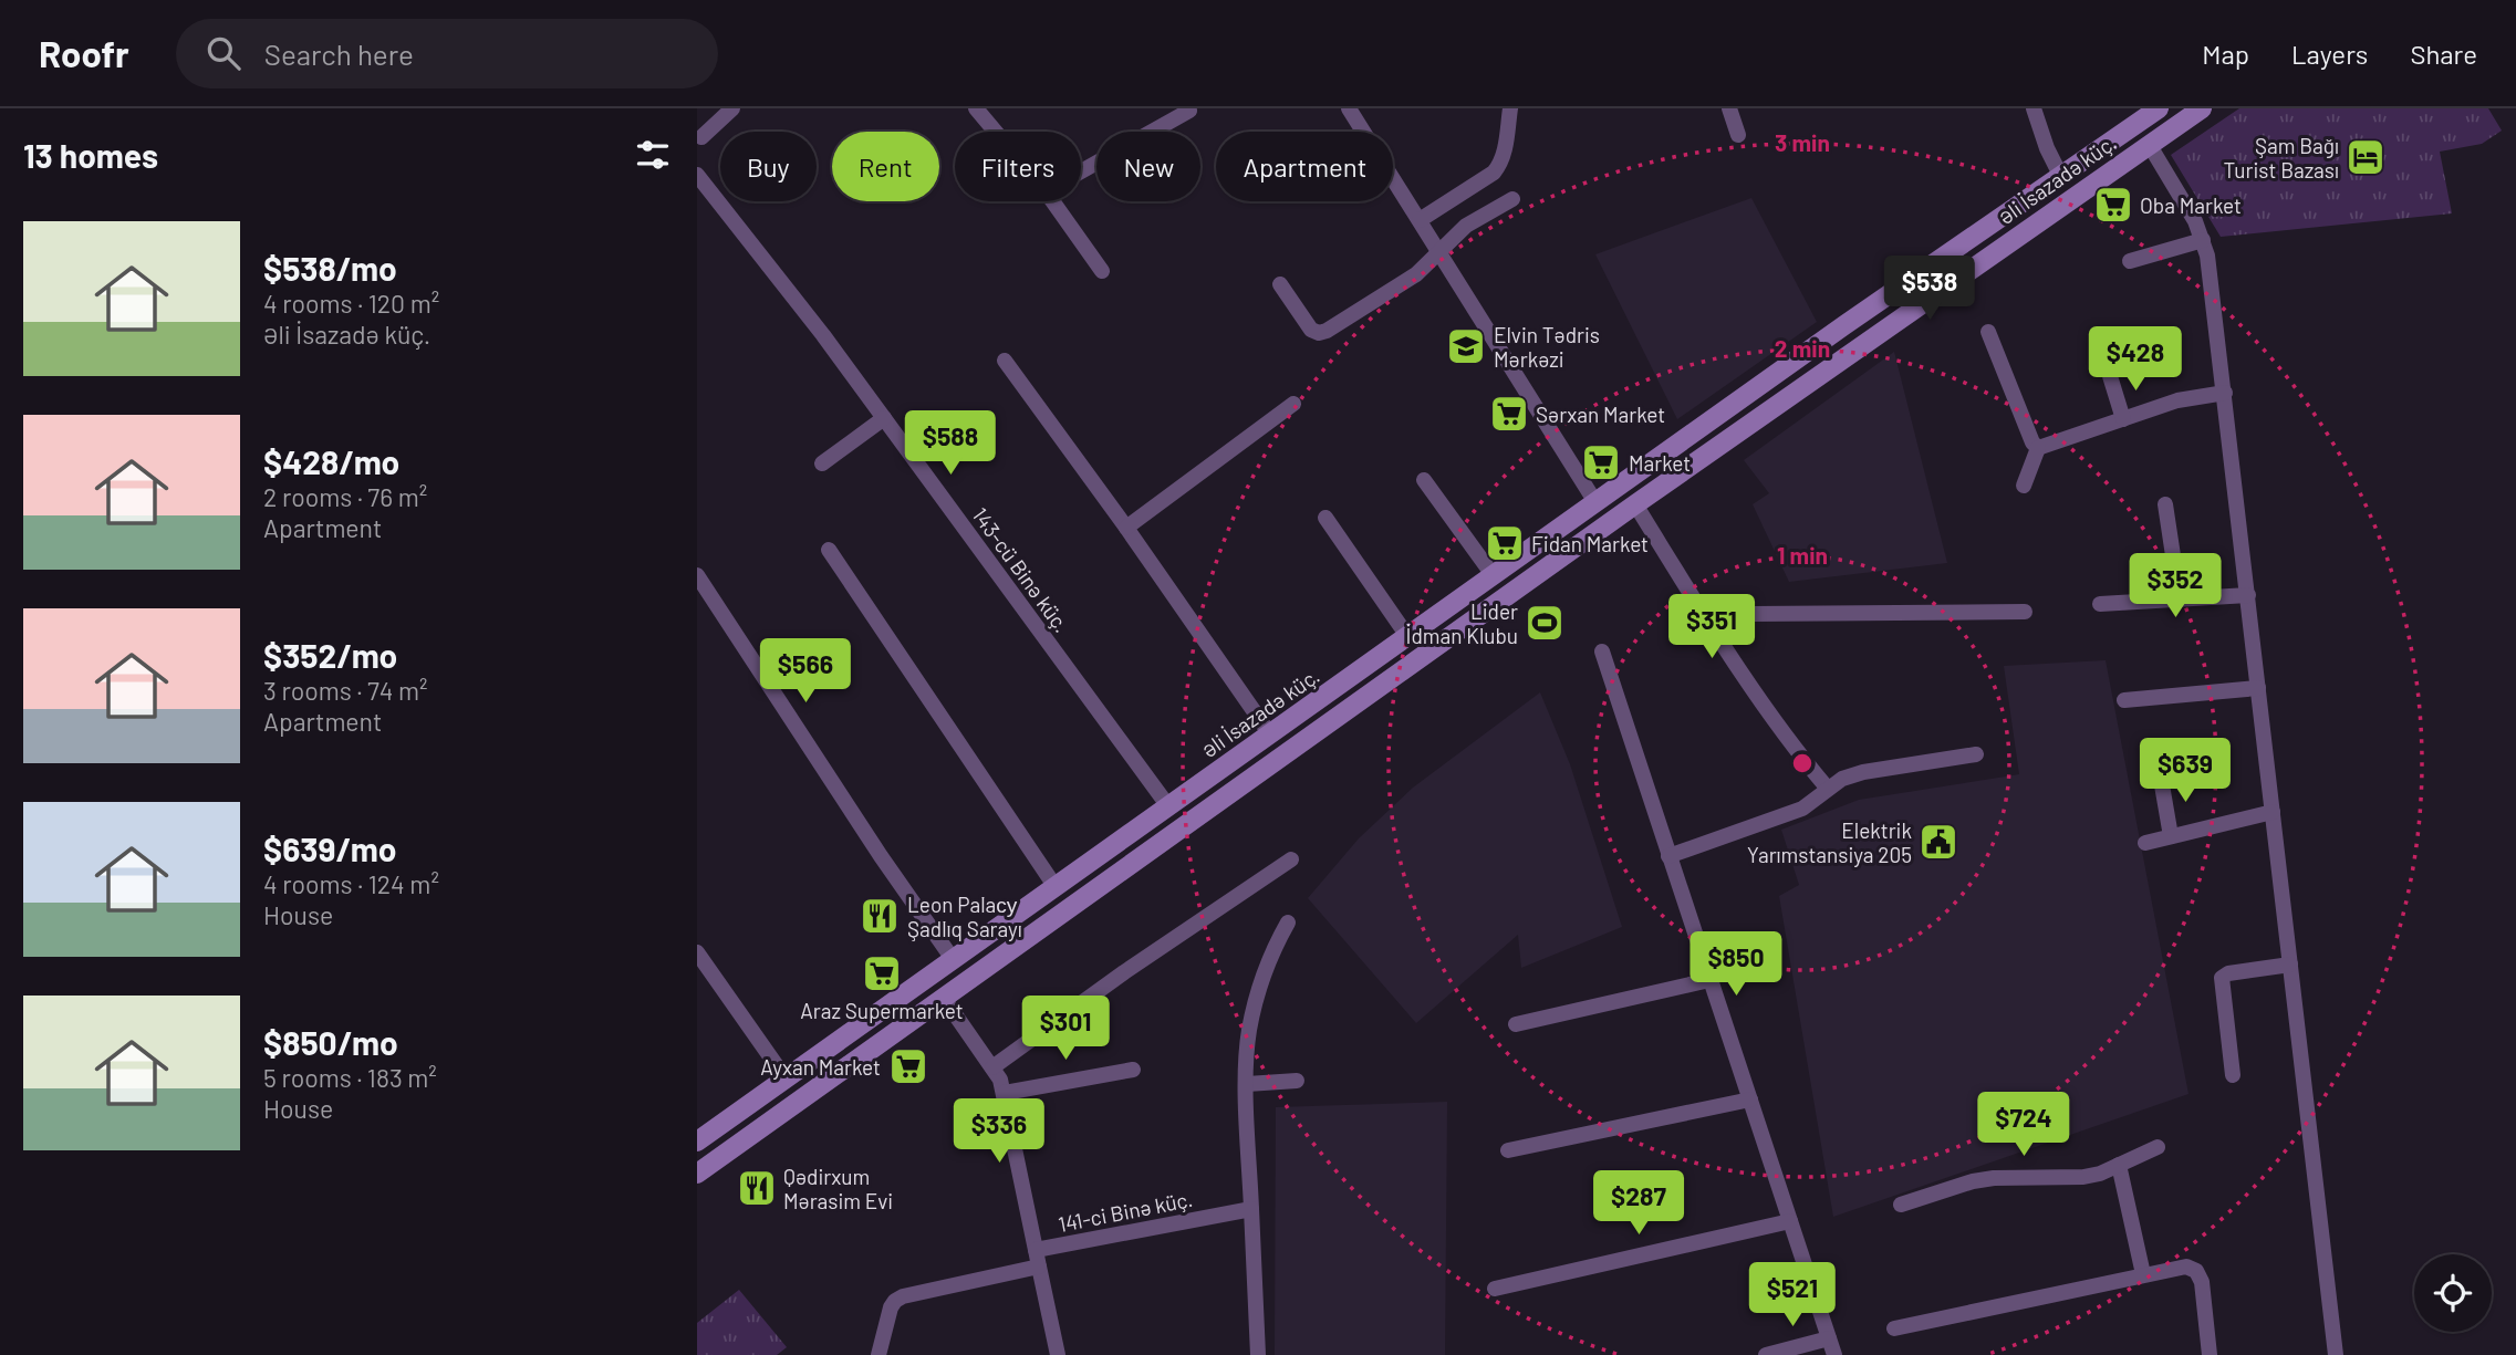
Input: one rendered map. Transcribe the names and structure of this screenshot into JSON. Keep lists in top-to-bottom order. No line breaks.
{"streets":{"main road":["Əli İsazadə küç."],"street":["143-cü Binə küç.","141-ci Binə küç."]},"crossings":[["Əli İsazadə küç.","143-cü Binə küç."]],"places":{"hotel":["Şam Bağı Turist Bazası"],"supermarket":["Oba Market","Sərxan Market","Market","Fidan Market","Araz Supermarket","Ayxan Market"],"school or university":["Elvin Tədris Mərkəzi"],"sports":["Lider İdman Klubu"],"public building":["Elektrik Yarımstansiya 205"],"restaurant":["Leon Palaсу Şadlıq Sarayı","Qədirxum Mərasim Evi"]},"page":{"header":"Roofr","search":"Search here","nav":["Map","Layers","Share"],"heading":"13 homes","chip":["Buy","Rent","Filters","New","Apartment"],"list":[{"name":"$538/mo","note":"4 rooms · 120 m² · Əli İsazadə küç."},{"name":"$428/mo","note":"2 rooms · 76 m² · Apartment"},{"name":"$352/mo","note":"3 rooms · 74 m² · Apartment"},{"name":"$639/mo","note":"4 rooms · 124 m² · House"},{"name":"$850/mo","note":"5 rooms · 183 m² · House"}],"price":["$538","$428","$588","$352","$351","$566","$639","$850","$301","$724","$336","$287","$521"]},"rings":["3 min","2 min","1 min"]}
